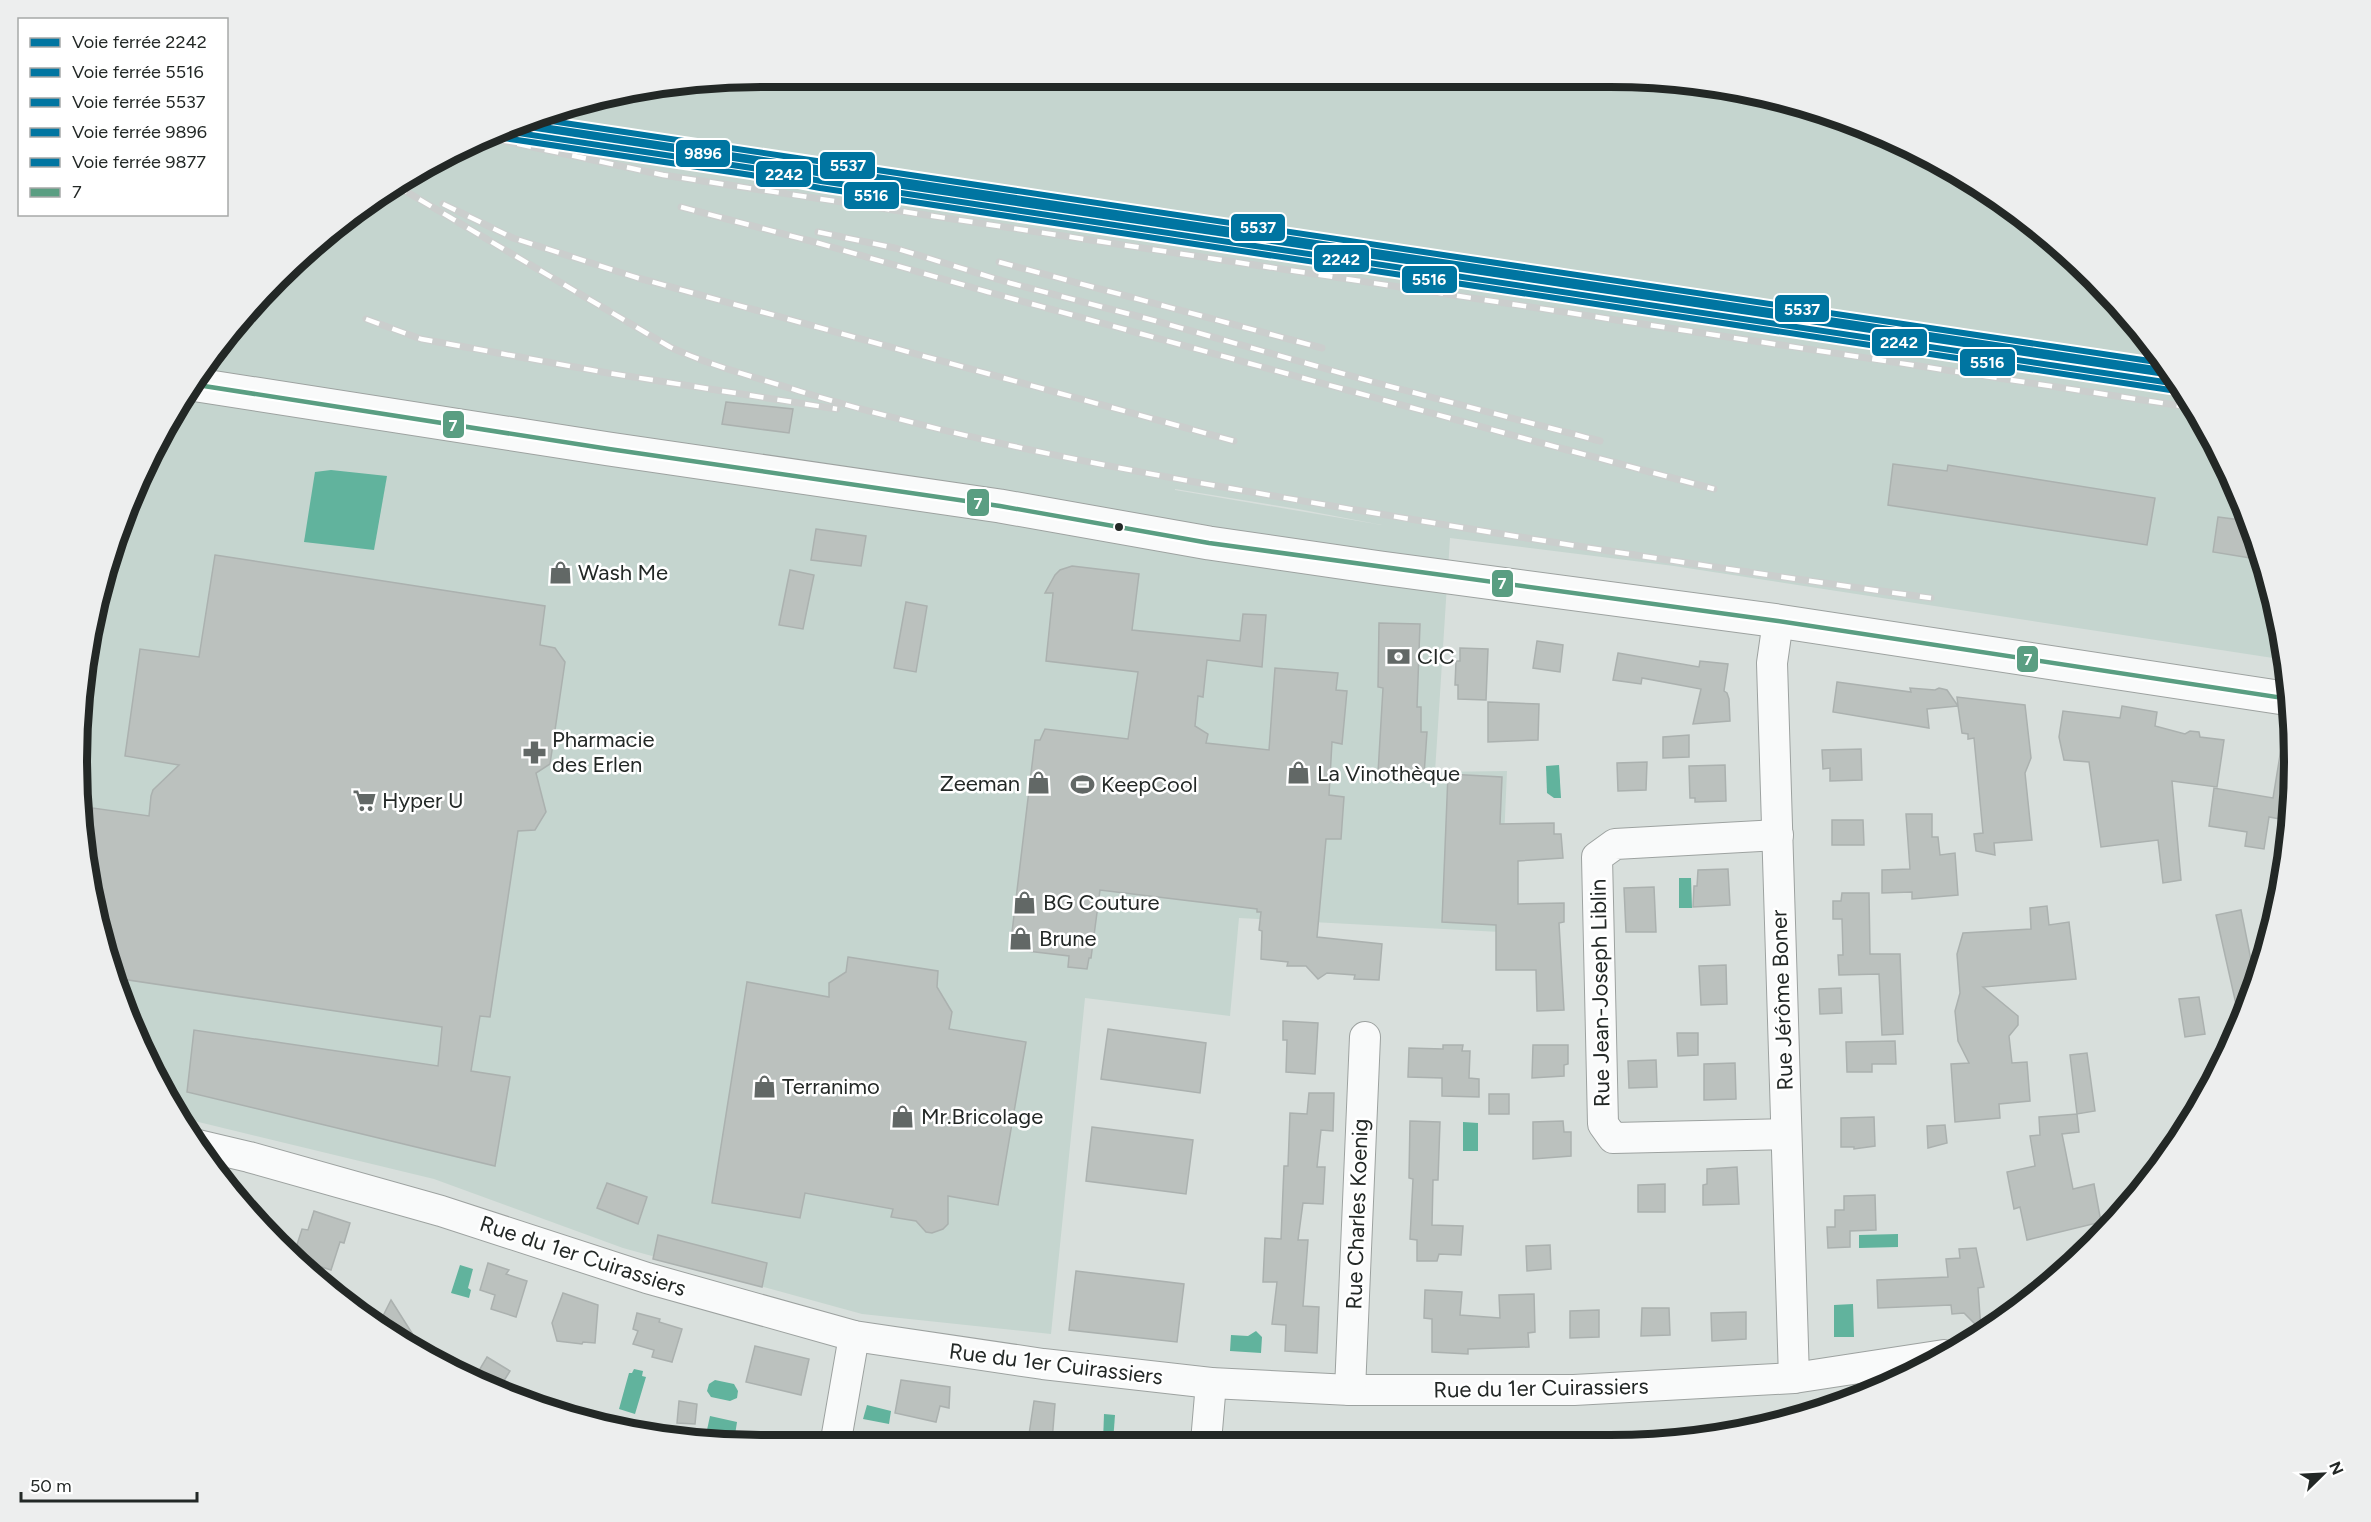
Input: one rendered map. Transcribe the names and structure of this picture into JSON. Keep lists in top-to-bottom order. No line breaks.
{"streets":{"street":["Rue Jean-Joseph Liblin","Rue Jérôme Boner","Rue Charles Koenig","Rue du 1er Cuirassiers"]},"crossings":[["Rue Jean-Joseph Liblin","Rue Jérôme Boner"],["Rue Jérôme Boner","Rue du 1er Cuirassiers"],["Rue Charles Koenig","Rue du 1er Cuirassiers"]],"places":{"shop":["Wash Me","La Vinothèque","Zeeman","BG Couture","Brune","Terranimo","Mr.Bricolage"],"bank":["CIC"],"pharmacy":["Pharmacie des Erlen"],"sports":["KeepCool"],"supermarket":["Hyper U"]},"lines":["rail line 5537","rail line 9877","rail line 9896","rail line 2242","rail line 5516","transit line 7"],"legend":["Voie ferrée 2242","Voie ferrée 5516","Voie ferrée 5537","Voie ferrée 9896","Voie ferrée 9877","7"],"scale_bar":"50 m","north":"top right"}
